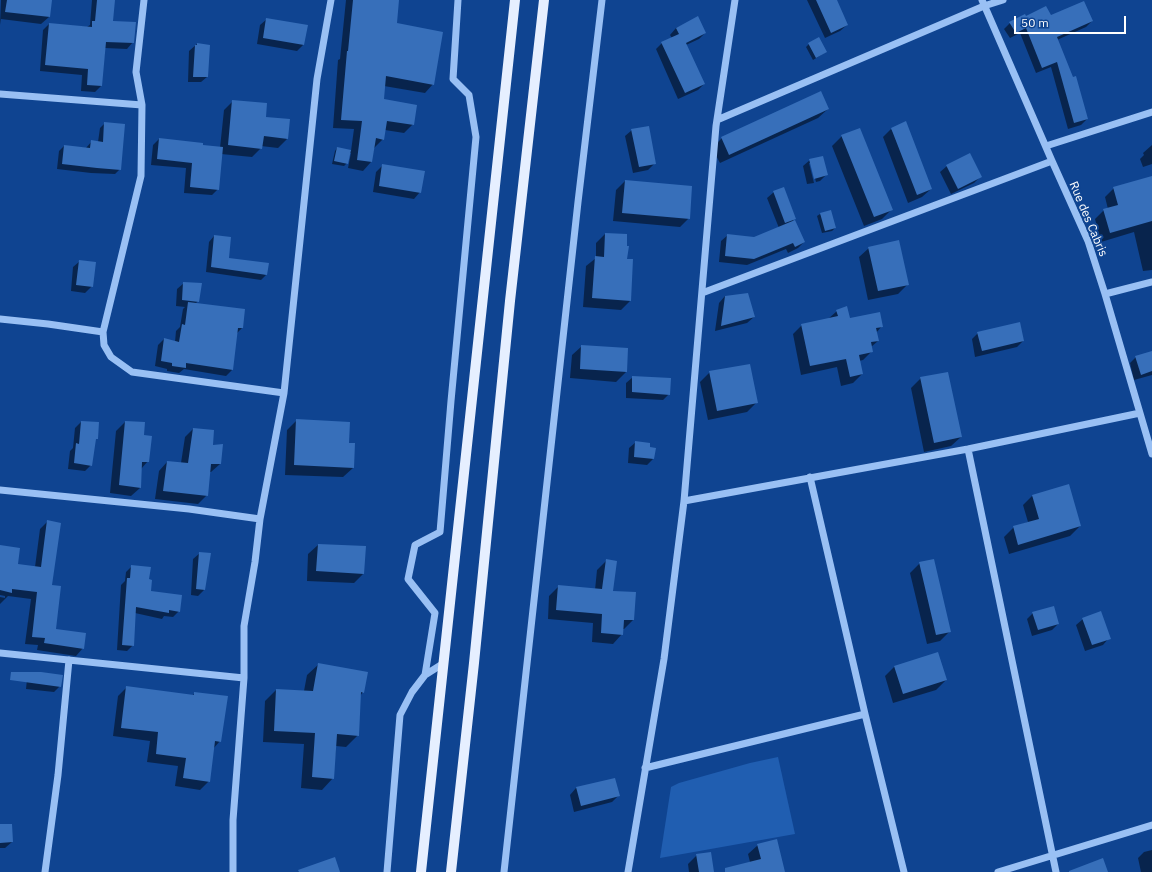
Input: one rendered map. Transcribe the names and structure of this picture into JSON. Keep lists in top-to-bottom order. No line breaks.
{"streets":{"street":["Rue des Cabris"]},"scale_bar":"50 m"}
